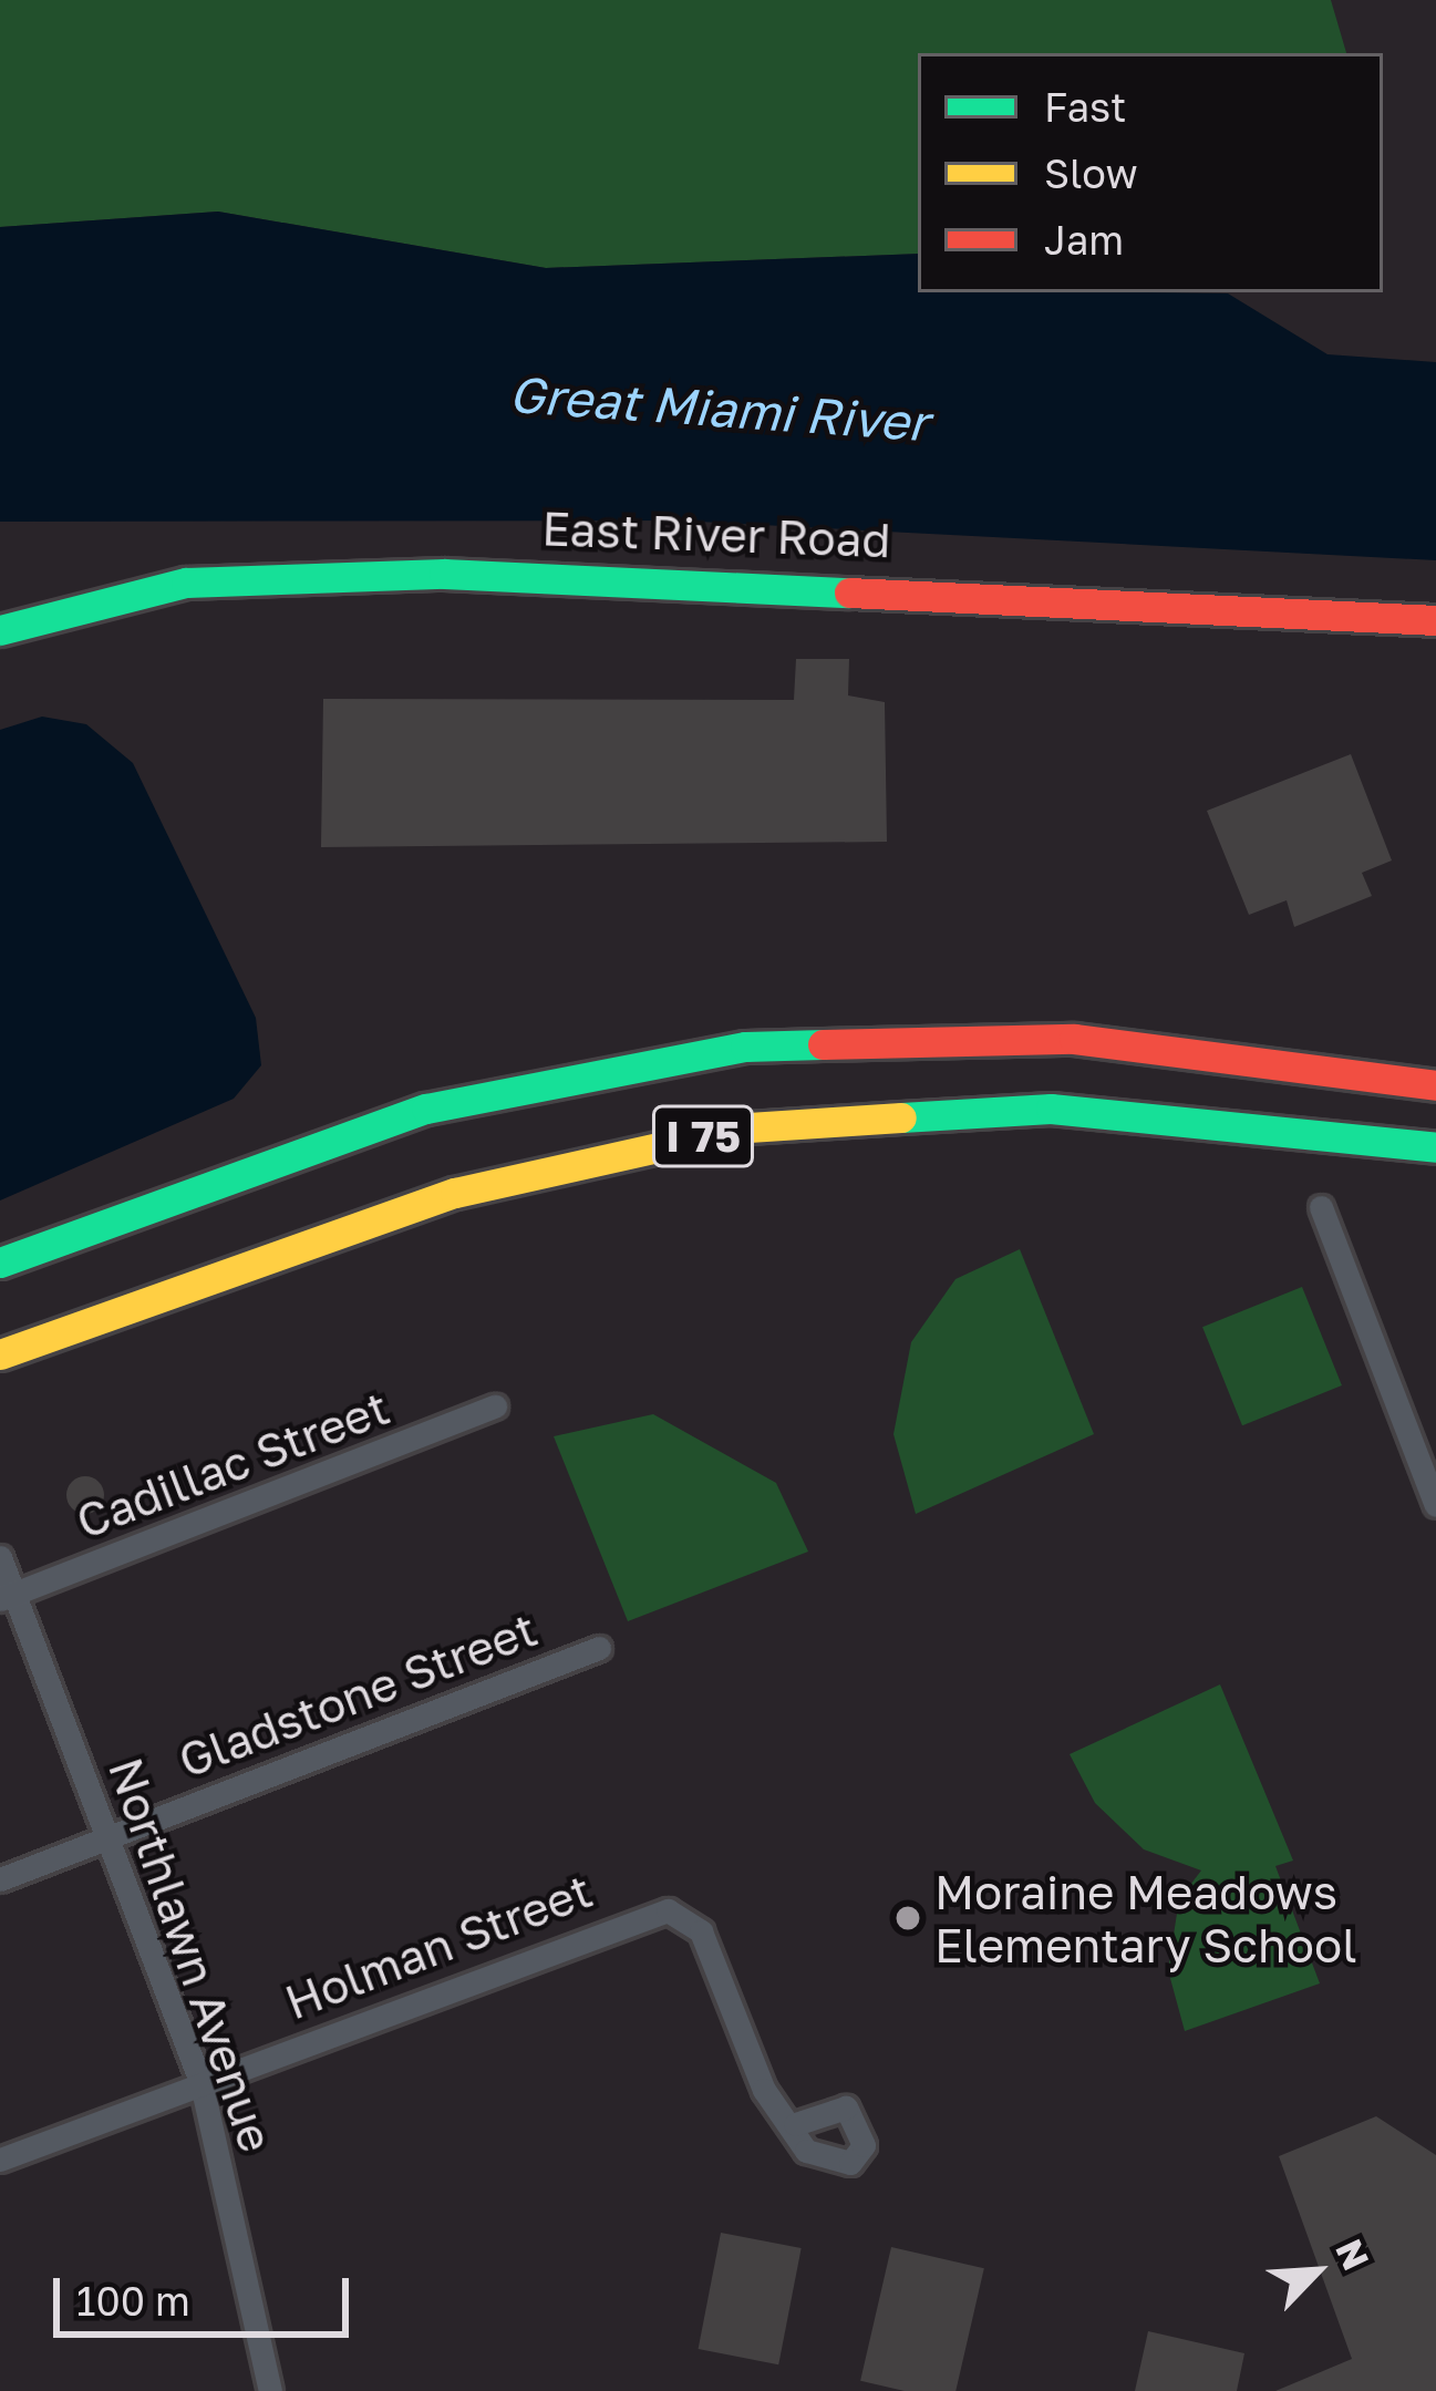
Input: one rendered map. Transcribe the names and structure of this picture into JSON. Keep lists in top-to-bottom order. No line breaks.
{"streets":{"main road":["East River Road","I 75"],"street":["Cadillac Street","Gladstone Street","Holman Street","Northlawn Avenue"]},"crossings":[["Cadillac Street","Northlawn Avenue"],["Gladstone Street","Northlawn Avenue"],["Holman Street","Northlawn Avenue"]],"water":["Great Miami River"],"places":["Moraine Meadows Elementary School"],"legend":["Fast","Slow","Jam"],"scale_bar":"100 m","north":"top right"}
